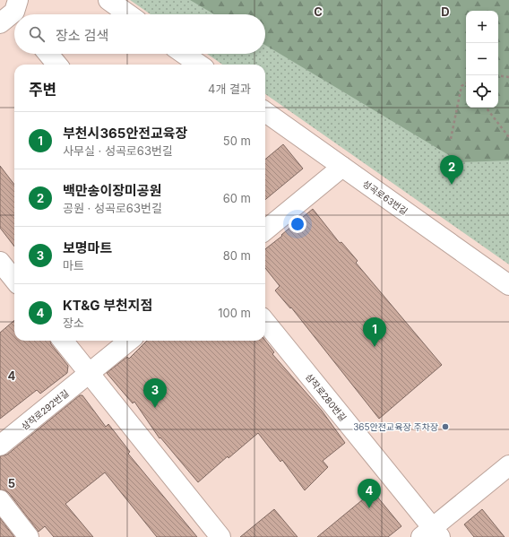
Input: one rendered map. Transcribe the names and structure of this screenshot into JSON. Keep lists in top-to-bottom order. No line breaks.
{"streets":{"street":["성곡로63번길","삼작로280번길","삼작로292번길"]},"places":["365안전교육장 주차장"],"page":{"map_buttons":["+","−"],"search":"장소 검색","heading":["주변","4개 결과"],"list":[{"mark":"1","name":"부천시365안전교육장","note":"사무실 · 성곡로63번길","value":"50 m"},{"mark":"2","name":"백만송이장미공원","note":"공원 · 성곡로63번길","value":"60 m"},{"mark":"3","name":"보명마트","note":"마트","value":"80 m"},{"mark":"4","name":"KT&G 부천지점","note":"장소","value":"100 m"}],"pins":["2","1","3","4"]},"grid":{"columns":["C","D"],"rows":["4","5"]}}
